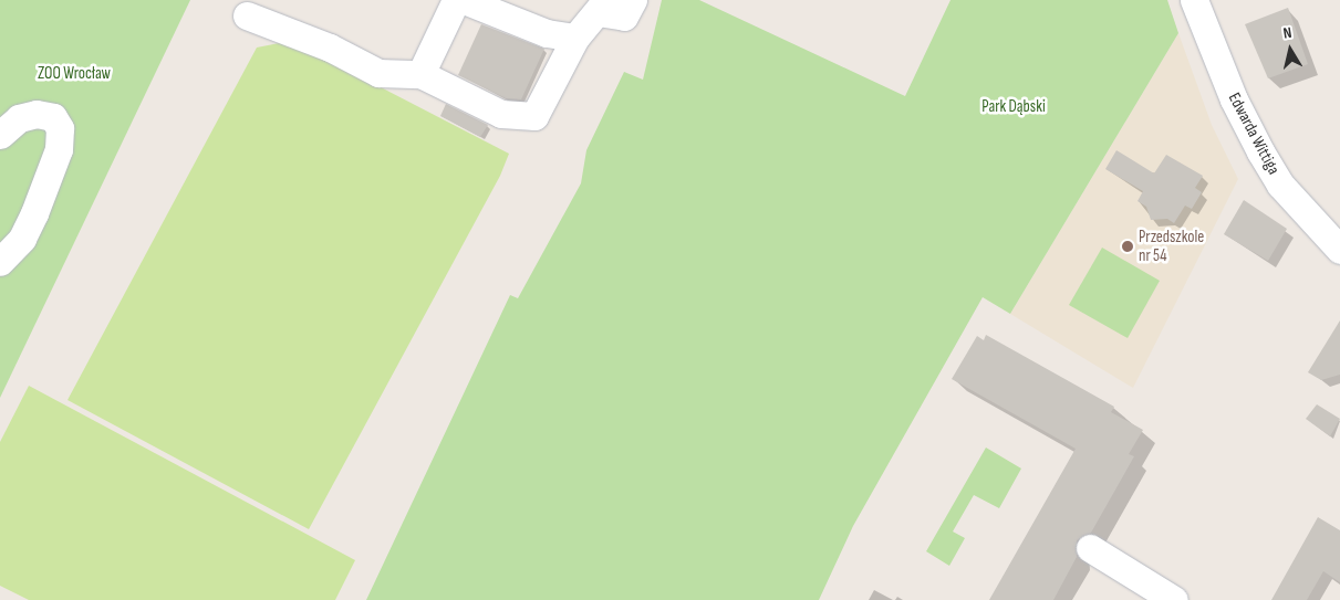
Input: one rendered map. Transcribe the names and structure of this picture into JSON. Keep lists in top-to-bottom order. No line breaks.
{"streets":{"street":["Edwarda Wittiga"]},"parks":["ZOO Wrocław","Park Dąbski"],"places":["Przedszkole nr 54"],"north":"top"}
